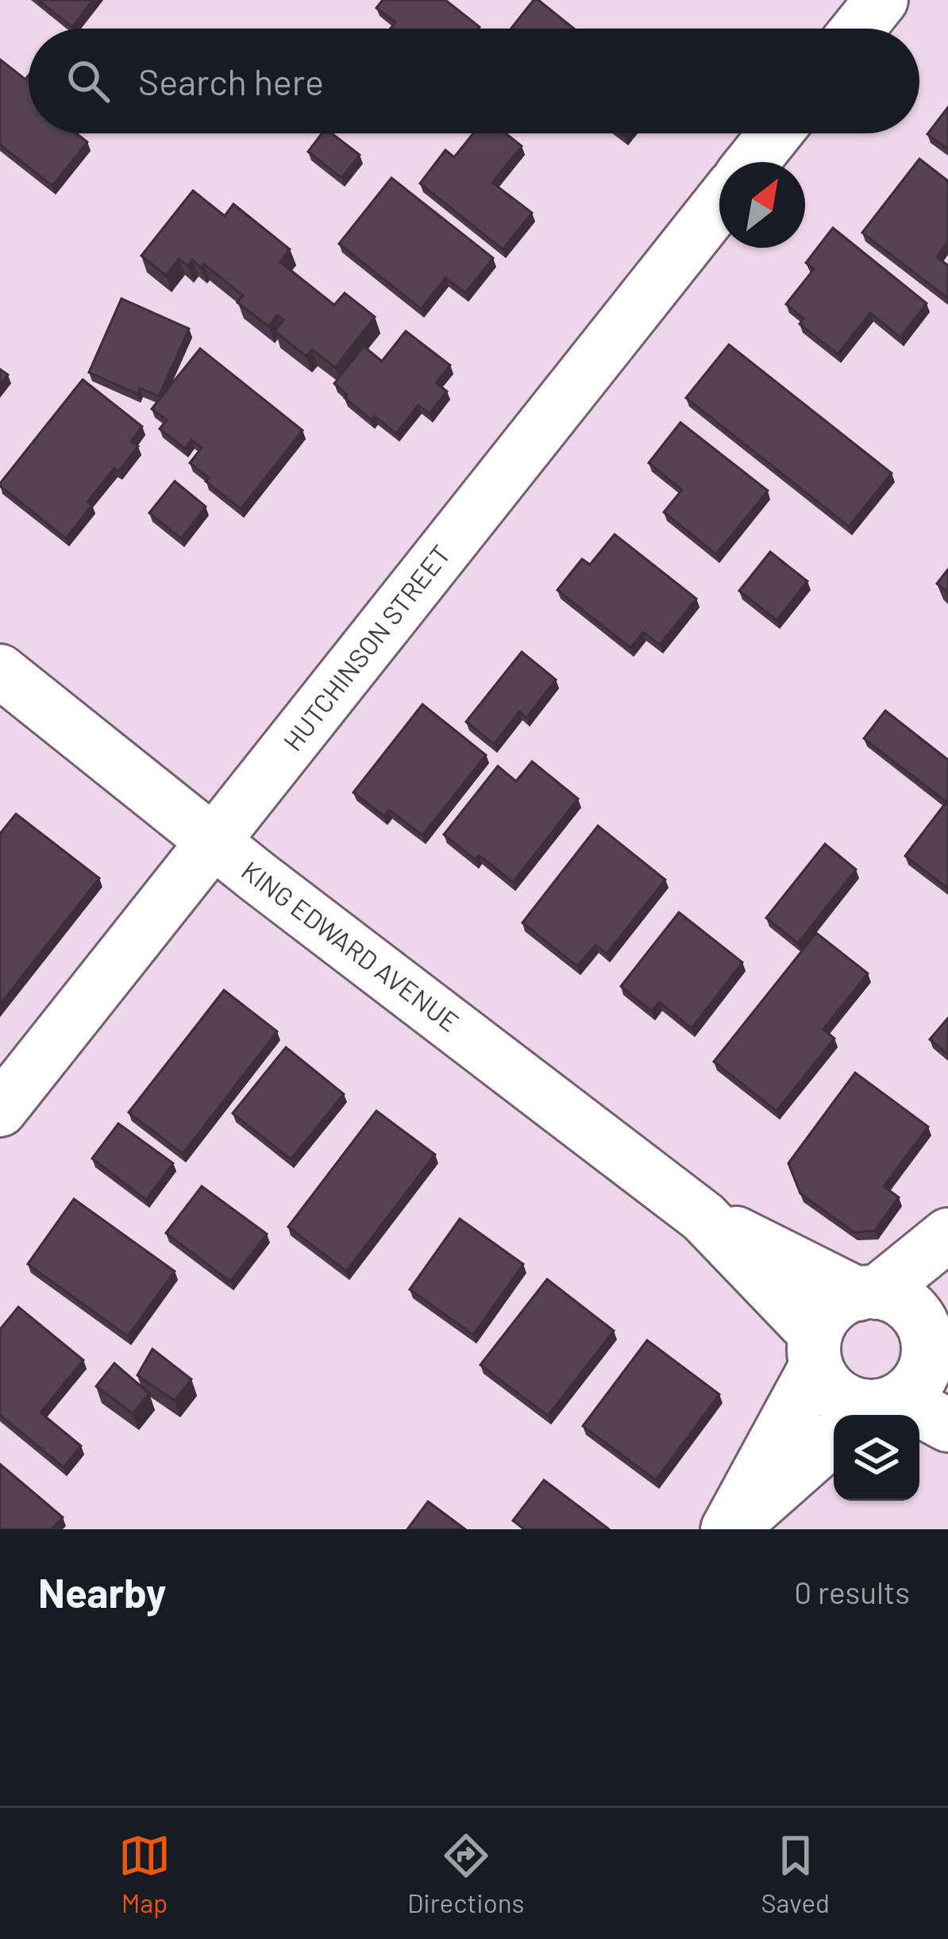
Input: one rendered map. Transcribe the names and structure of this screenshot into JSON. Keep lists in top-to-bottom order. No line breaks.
{"streets":{"street":["HUTCHINSON STREET","KING EDWARD AVENUE"]},"crossings":[["HUTCHINSON STREET","KING EDWARD AVENUE"]],"north":"top right","page":{"search":"Search here","heading":["Nearby","0 results"],"nav":["Map","Directions","Saved"]}}
